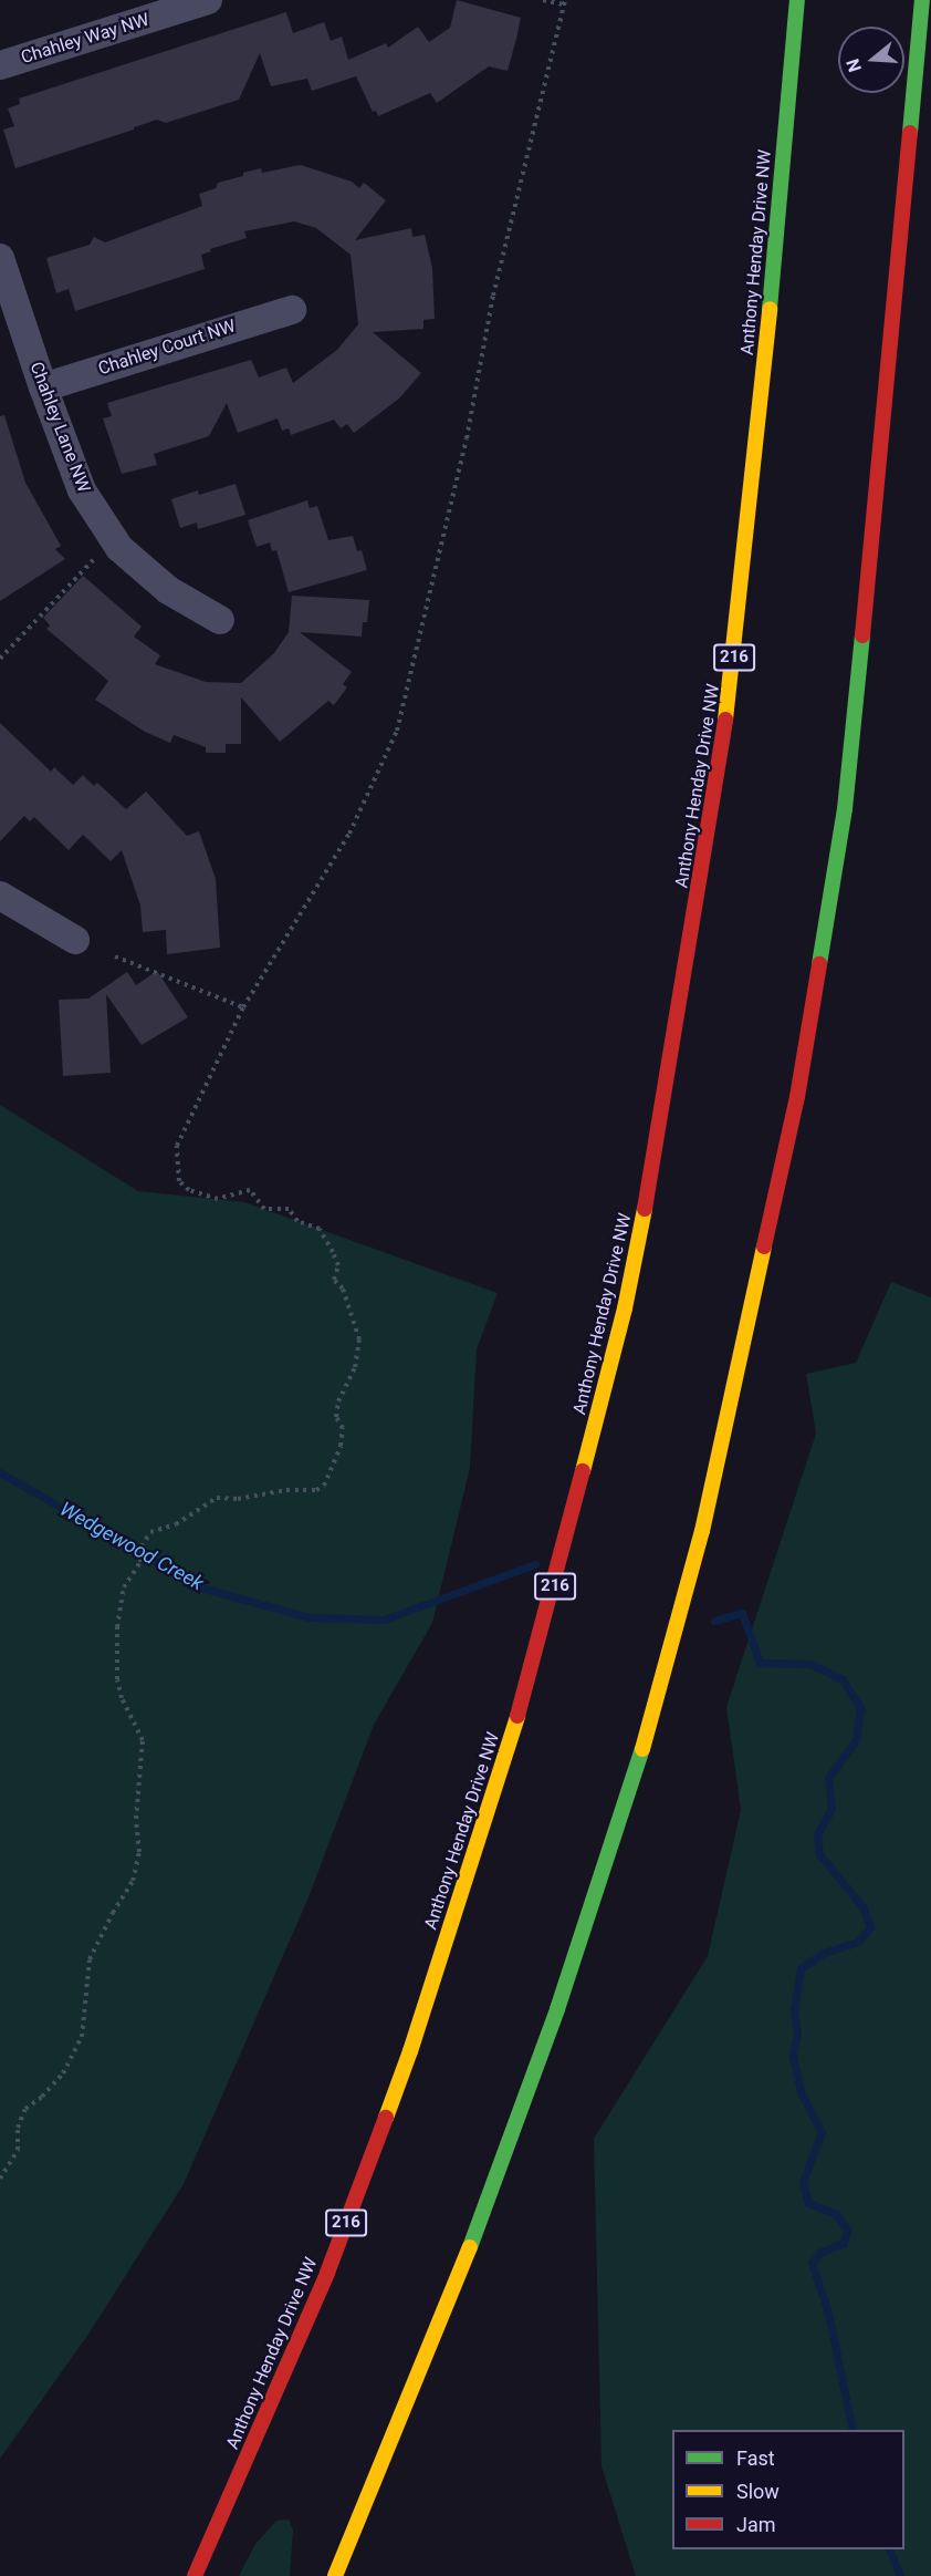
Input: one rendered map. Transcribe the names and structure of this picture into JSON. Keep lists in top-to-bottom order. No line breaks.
{"streets":{"highway":["Anthony Henday Drive NW","216"],"street":["Chahley Way NW","Chahley Court NW","Chahley Lane NW"]},"crossings":[["Chahley Court NW","Chahley Lane NW"]],"water":["Wedgewood Creek"],"legend":["Fast","Slow","Jam"],"north":"left"}
